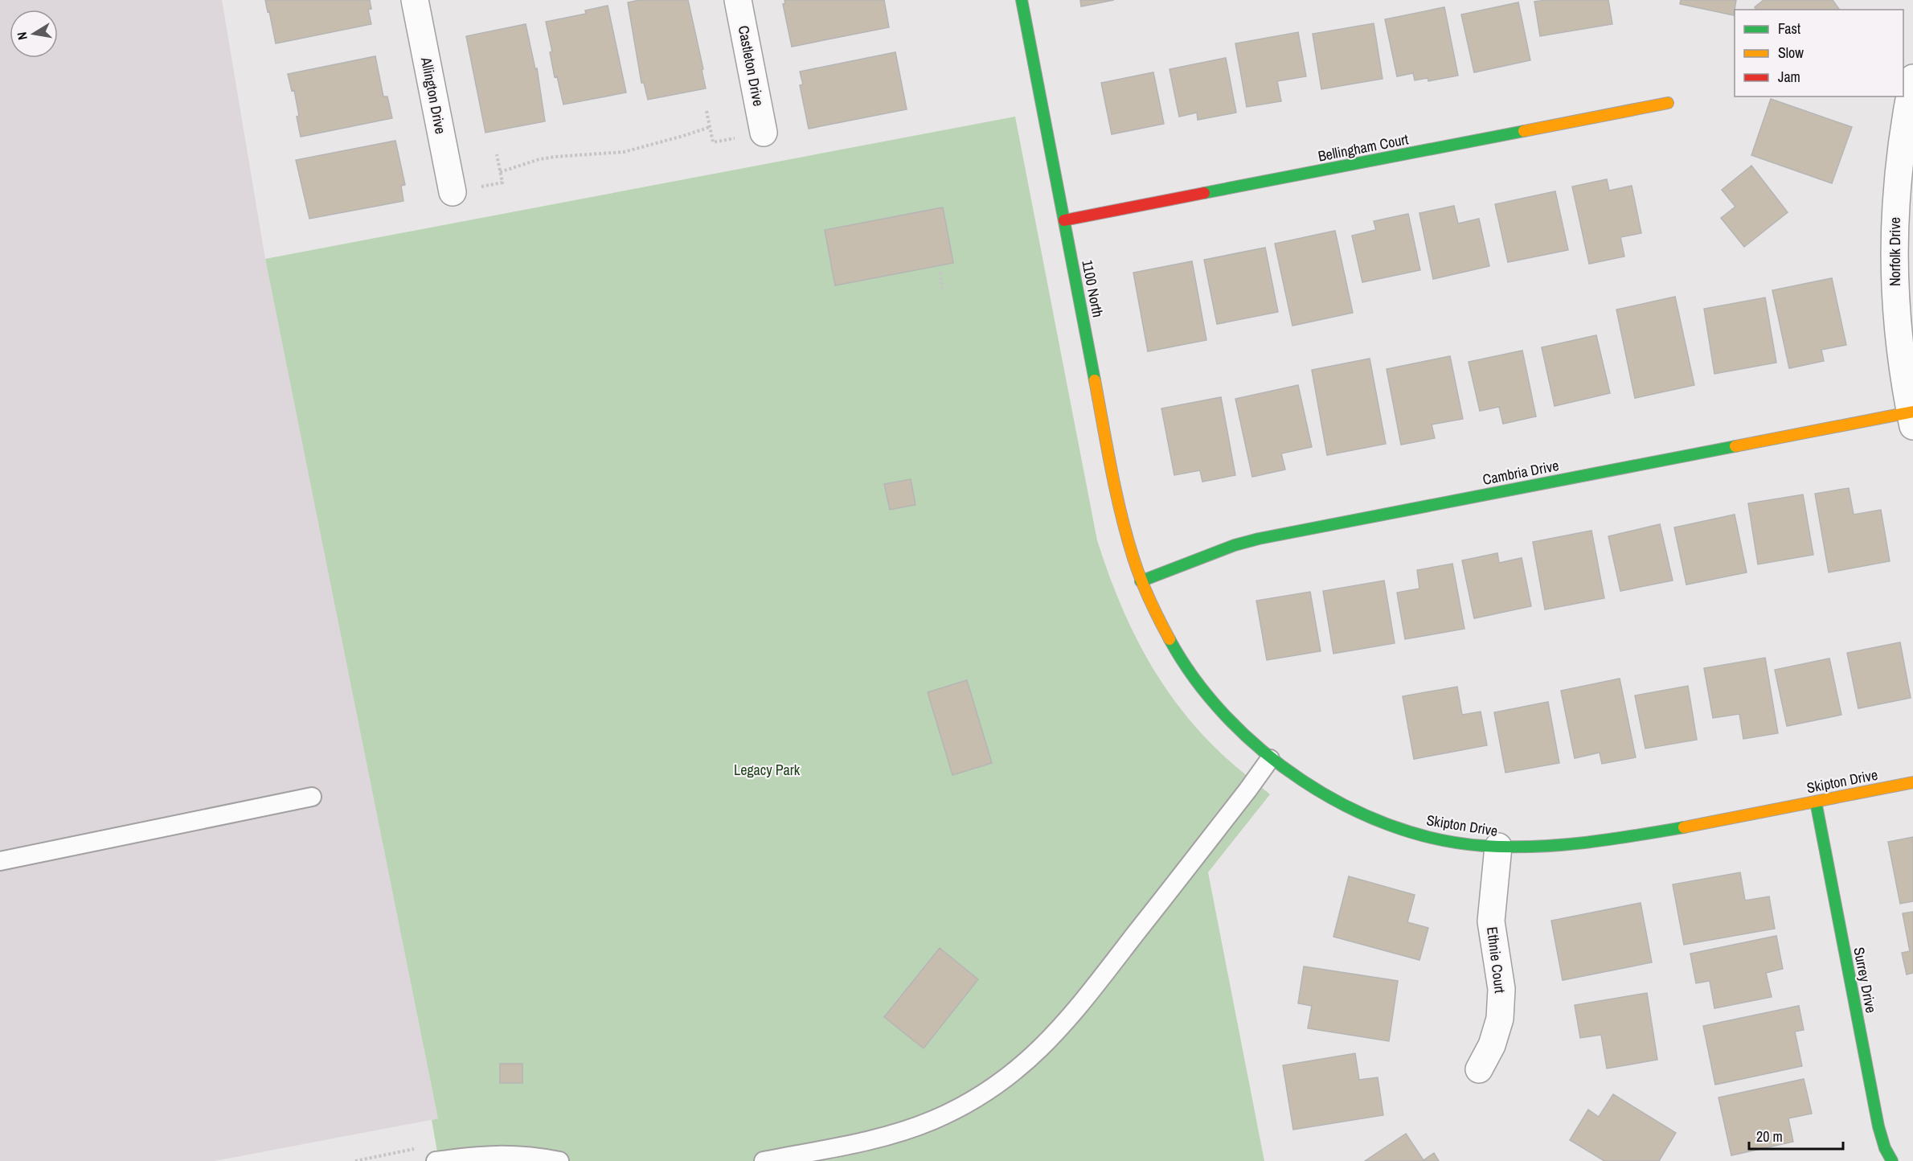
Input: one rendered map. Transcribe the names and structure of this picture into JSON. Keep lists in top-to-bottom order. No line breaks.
{"streets":{"street":["Castleton Drive","Allington Drive","Bellingham Court","Norfolk Drive","1100 North","Cambria Drive","Skipton Drive","Ethnie Court","Surrey Drive"]},"crossings":[["Bellingham Court","1100 North"],["Norfolk Drive","Cambria Drive"],["1100 North","Cambria Drive"],["1100 North","Skipton Drive"],["Cambria Drive","Skipton Drive"],["Skipton Drive","Ethnie Court"],["Skipton Drive","Surrey Drive"]],"parks":["Legacy Park"],"legend":["Fast","Slow","Jam"],"scale_bar":"20 m","north":"left"}
